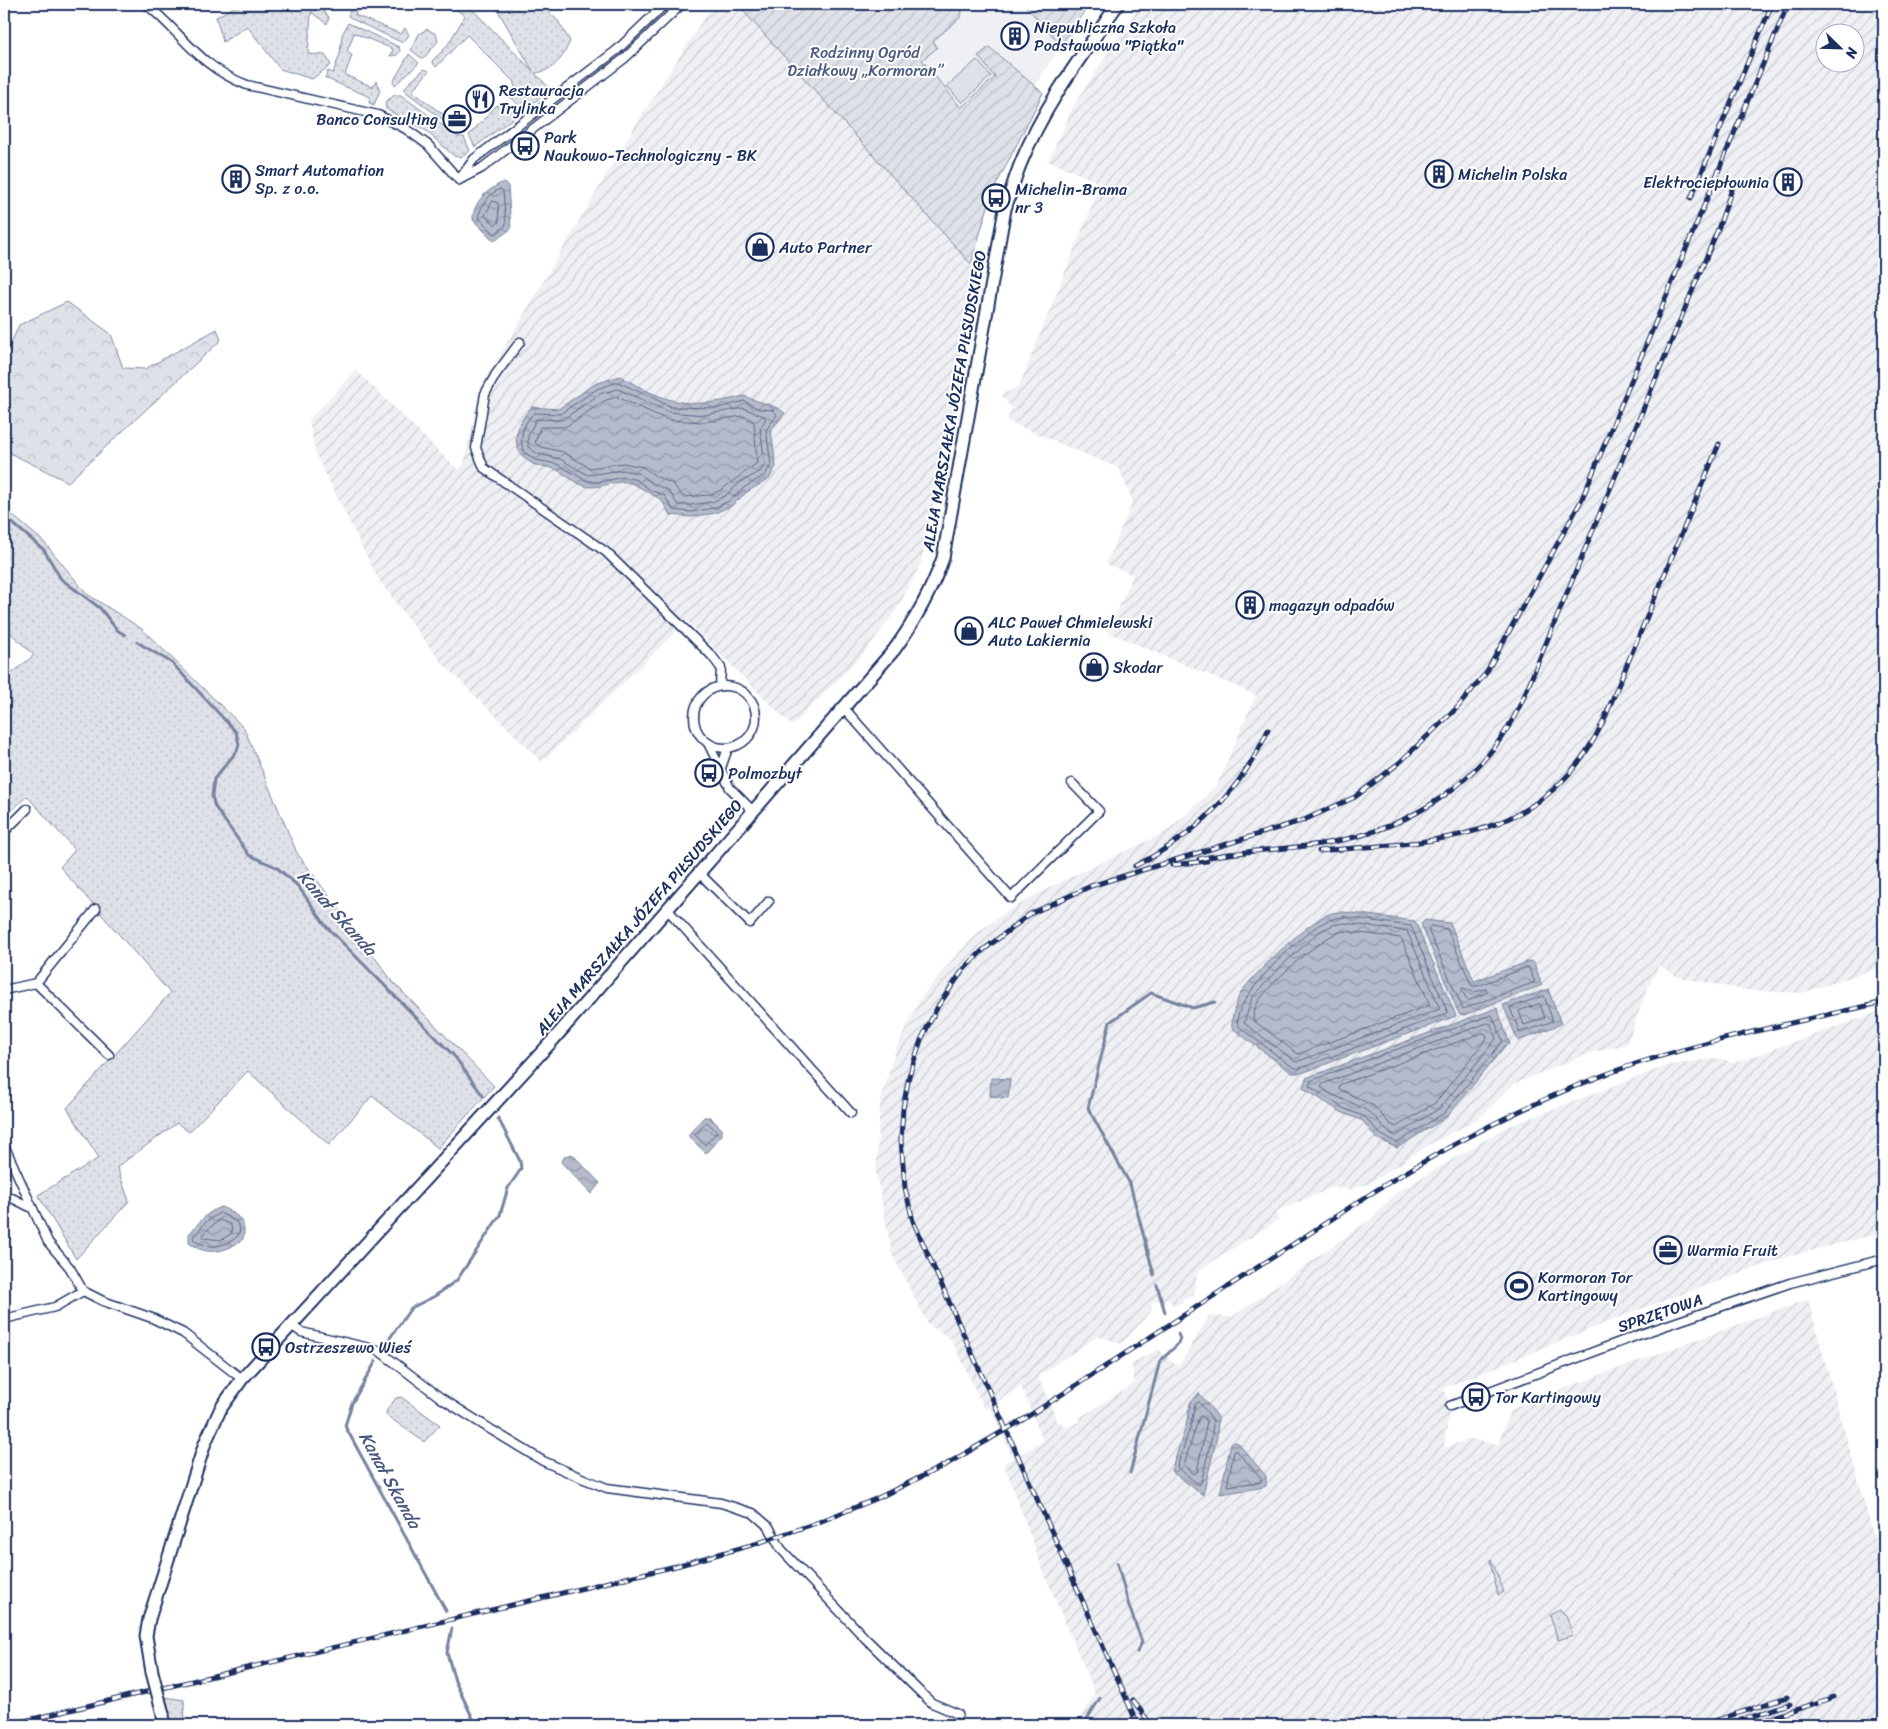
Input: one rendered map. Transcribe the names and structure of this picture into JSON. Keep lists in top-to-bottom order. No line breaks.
{"streets":{"street":["ALEJA MARSZAŁKA JÓZEFA PIŁSUDSKIEGO","SPRZĘTOWA"]},"water":["Kanał Skanda"],"parks":["Rodzinny Ogród Działkowy „Kormoran”"],"places":{"building":["Niepubliczna Szkoła Podstawowa \"Piątka\"","Michelin Polska","Smart Automation Sp. z o.o.","Elektrociepłownia","magazyn odpadów"],"restaurant":["Restauracja Trylinka"],"office":["Banco Consulting","Warmia Fruit"],"bus stop":["Park Naukowo-Technologiczny - BK","Michelin-Brama nr 3","Polmozbyt","Ostrzeszewo Wieś","Tor Kartingowy"],"shop":["Auto Partner","ALC Paweł Chmielewski Auto Lakiernia","Skodar"],"sports":["Kormoran Tor Kartingowy"]},"north":"bottom right"}
